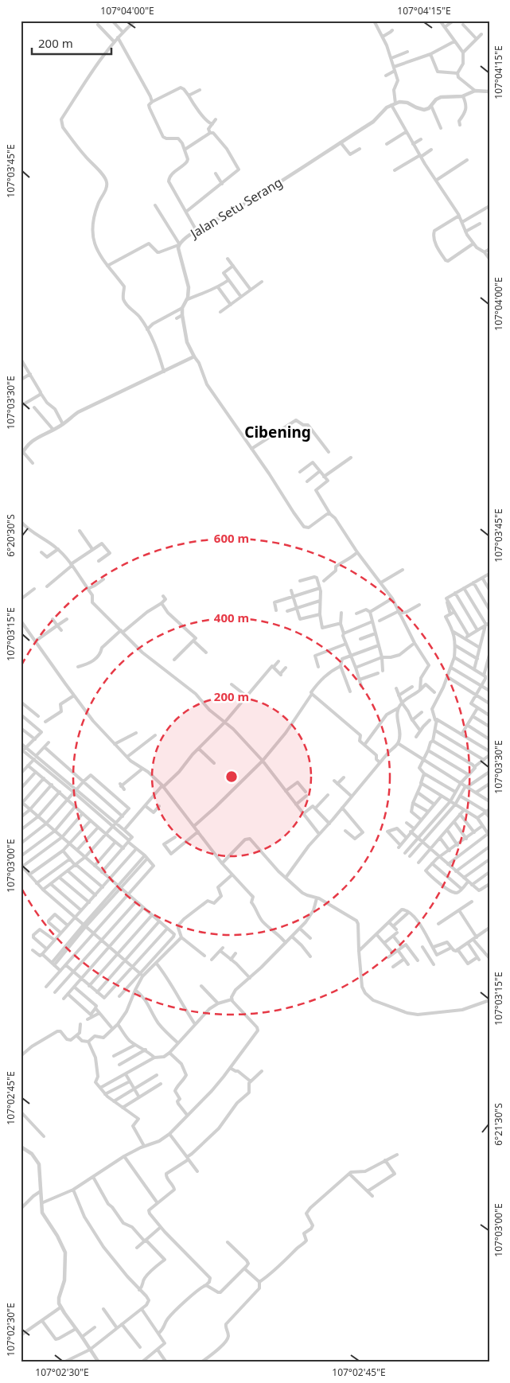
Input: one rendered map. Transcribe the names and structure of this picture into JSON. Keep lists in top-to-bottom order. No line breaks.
{"streets":{"street":["Jalan Setu Serang"]},"districts":["Cibening"],"scale_bar":"200 m","coordinates":["107°04'00\"E","107°04'15\"E","107°03'45\"E","107°03'30\"E","6°20'30\"S","107°03'15\"E","107°03'00\"E","107°02'45\"E","6°21'30\"S","107°02'30\"E"],"rings":["600 m","400 m","200 m"]}
